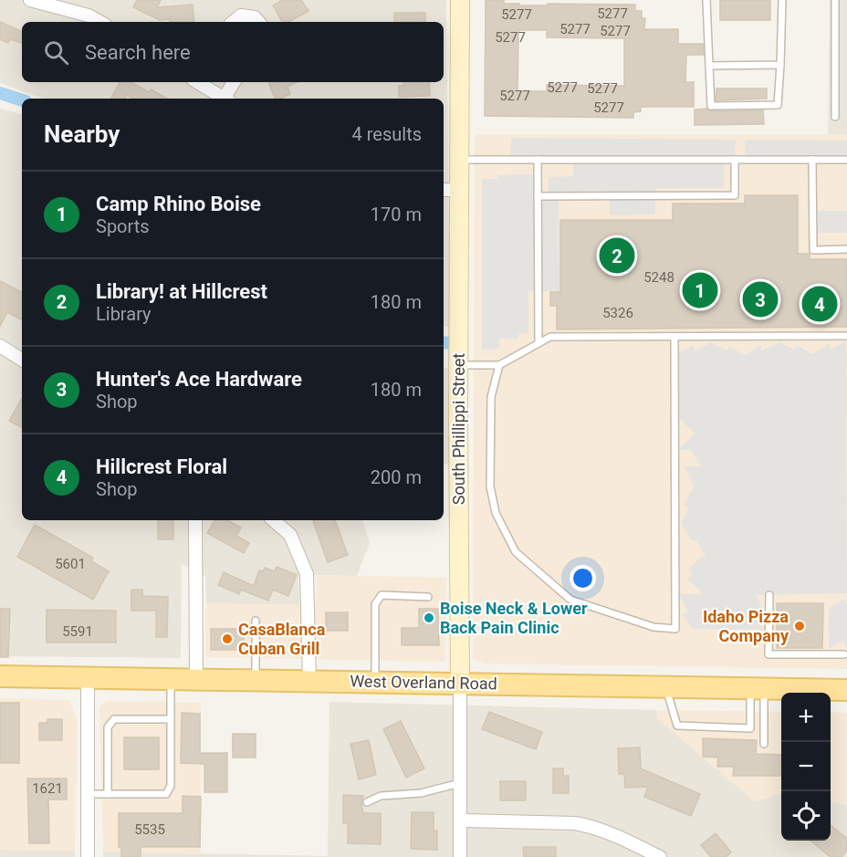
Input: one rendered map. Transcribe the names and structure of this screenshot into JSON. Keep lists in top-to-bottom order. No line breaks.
{"streets":{"main road":["West Overland Road"],"street":["South Phillippi Street"]},"crossings":[["South Phillippi Street","West Overland Road"]],"places":["Boise Neck & Lower Back Pain Clinic","Idaho Pizza Company","CasaBlanca Cuban Grill"],"house_numbers":["5277","5277","5277","5277","5277","5277","5277","5277","5277","5248","5326","5601","5591","1621","5535"],"page":{"search":"Search here","heading":["Nearby","4 results"],"list":[{"mark":"1","name":"Camp Rhino Boise","note":"Sports","value":"170 m"},{"mark":"2","name":"Library! at Hillcrest","note":"Library","value":"180 m"},{"mark":"3","name":"Hunter's Ace Hardware","note":"Shop","value":"180 m"},{"mark":"4","name":"Hillcrest Floral","note":"Shop","value":"200 m"}],"pins":["2","1","3","4"],"map_buttons":["+","−"]}}
